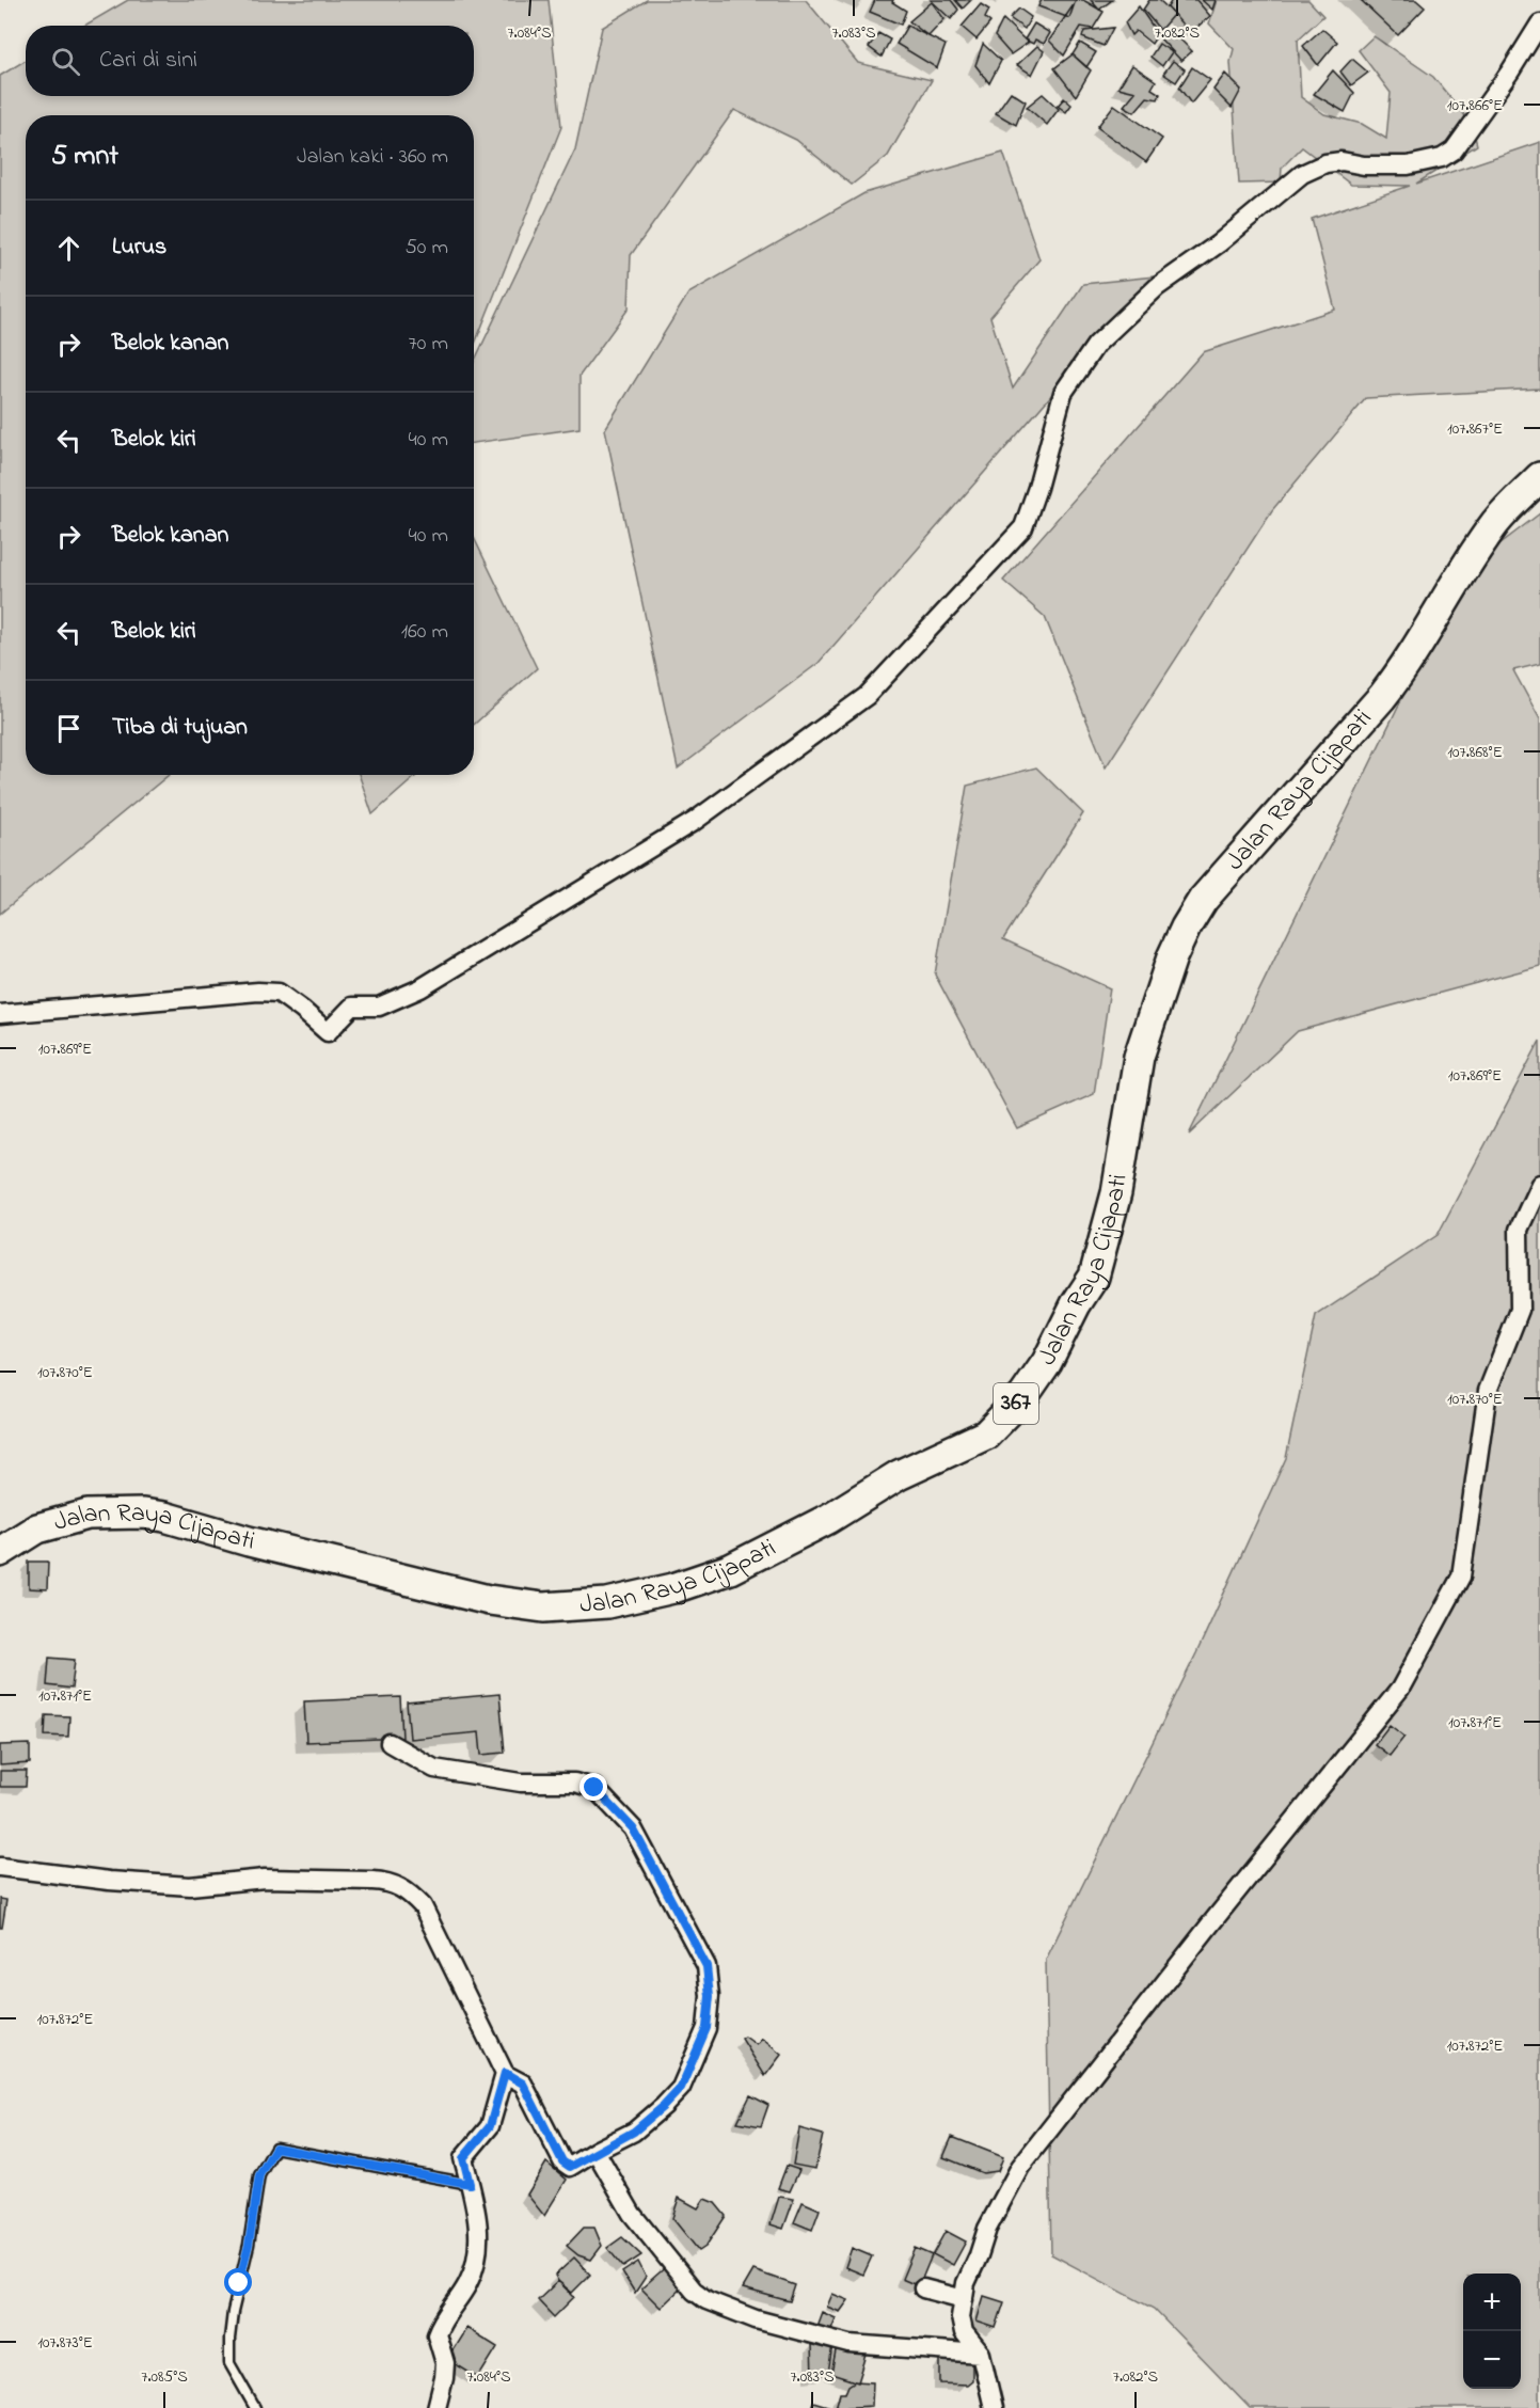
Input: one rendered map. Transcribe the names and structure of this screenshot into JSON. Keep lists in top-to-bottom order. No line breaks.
{"streets":{"main road":["Jalan Raya Cijapati","367"]},"page":{"search":"Cari di sini","heading":["5 mnt","Jalan kaki · 360 m"],"list":[["Lurus","50 m"],["Belok kanan","70 m"],["Belok kiri","40 m"],["Belok kanan","40 m"],["Belok kiri","160 m"],"Tiba di tujuan"],"map_buttons":["+","−"]},"coordinates":["7.084°S","7.083°S","7.082°S","107.866°E","107.867°E","107.868°E","107.869°E","107.870°E","107.871°E","107.872°E","107.873°E","7.085°S"]}
